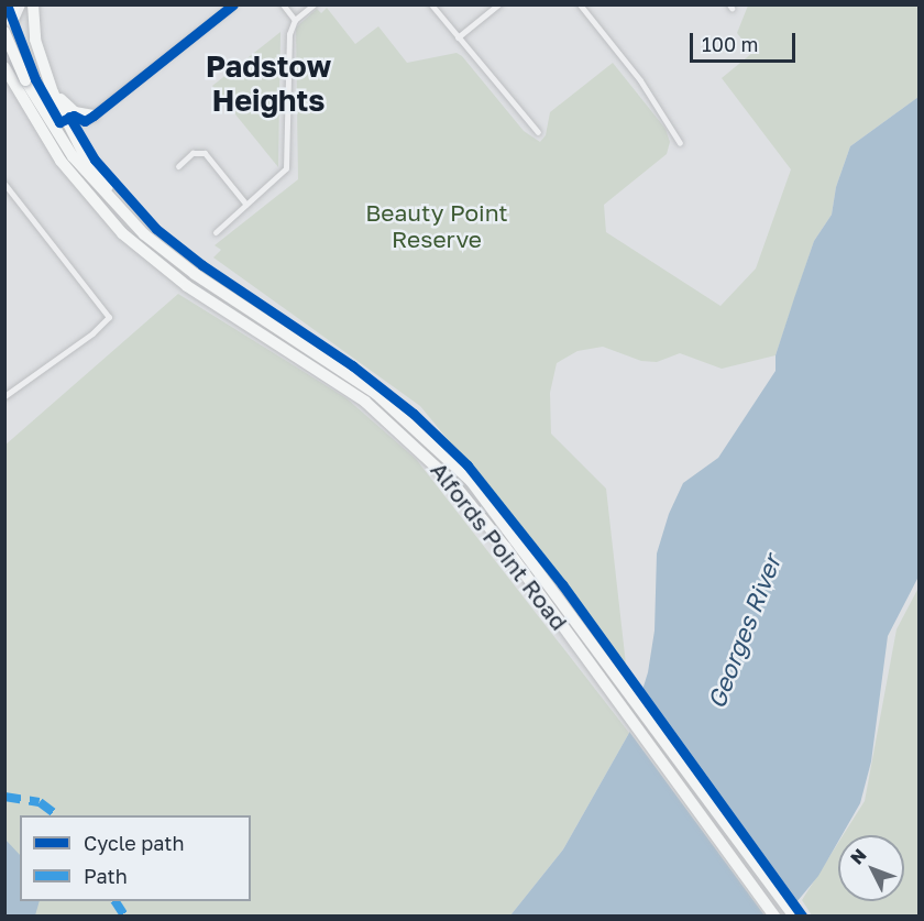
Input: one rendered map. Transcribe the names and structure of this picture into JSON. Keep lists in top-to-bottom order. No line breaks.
{"streets":{"highway":["Alfords Point Road"]},"districts":["Padstow Heights"],"water":["Georges River"],"parks":["Beauty Point Reserve"],"legend":["Cycle path","Path"],"scale_bar":"100 m","north":"top left"}
